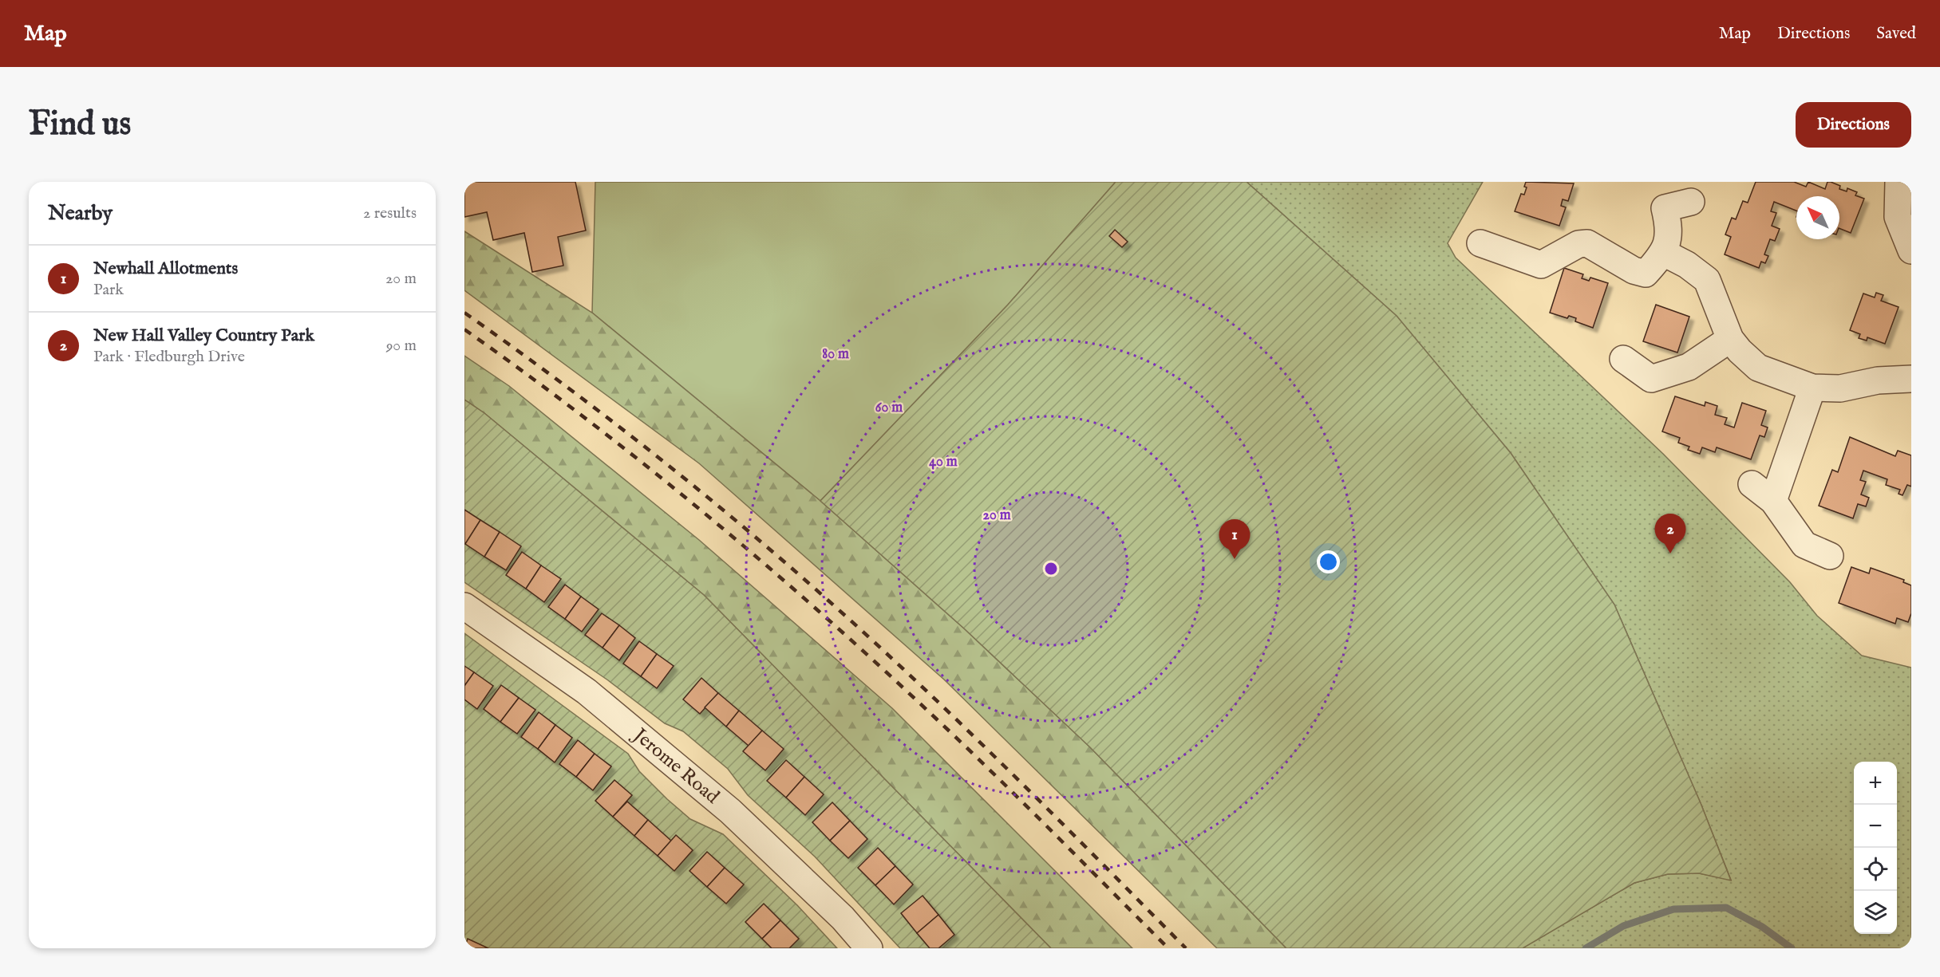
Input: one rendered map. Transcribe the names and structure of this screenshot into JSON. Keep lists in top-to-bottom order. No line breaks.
{"streets":{"street":["Jerome Road"]},"north":"top left","page":{"header":"Map","nav":["Map","Directions","Saved"],"buttons":"Directions","title":"Find us","heading":["Nearby","2 results"],"list":[{"mark":"1","name":"Newhall Allotments","note":"Park","value":"20 m"},{"mark":"2","name":"New Hall Valley Country Park","note":"Park · Fledburgh Drive","value":"90 m"}],"pins":["2","1"],"map_buttons":["+","−"]},"rings":["80 m","60 m","40 m","20 m"]}
